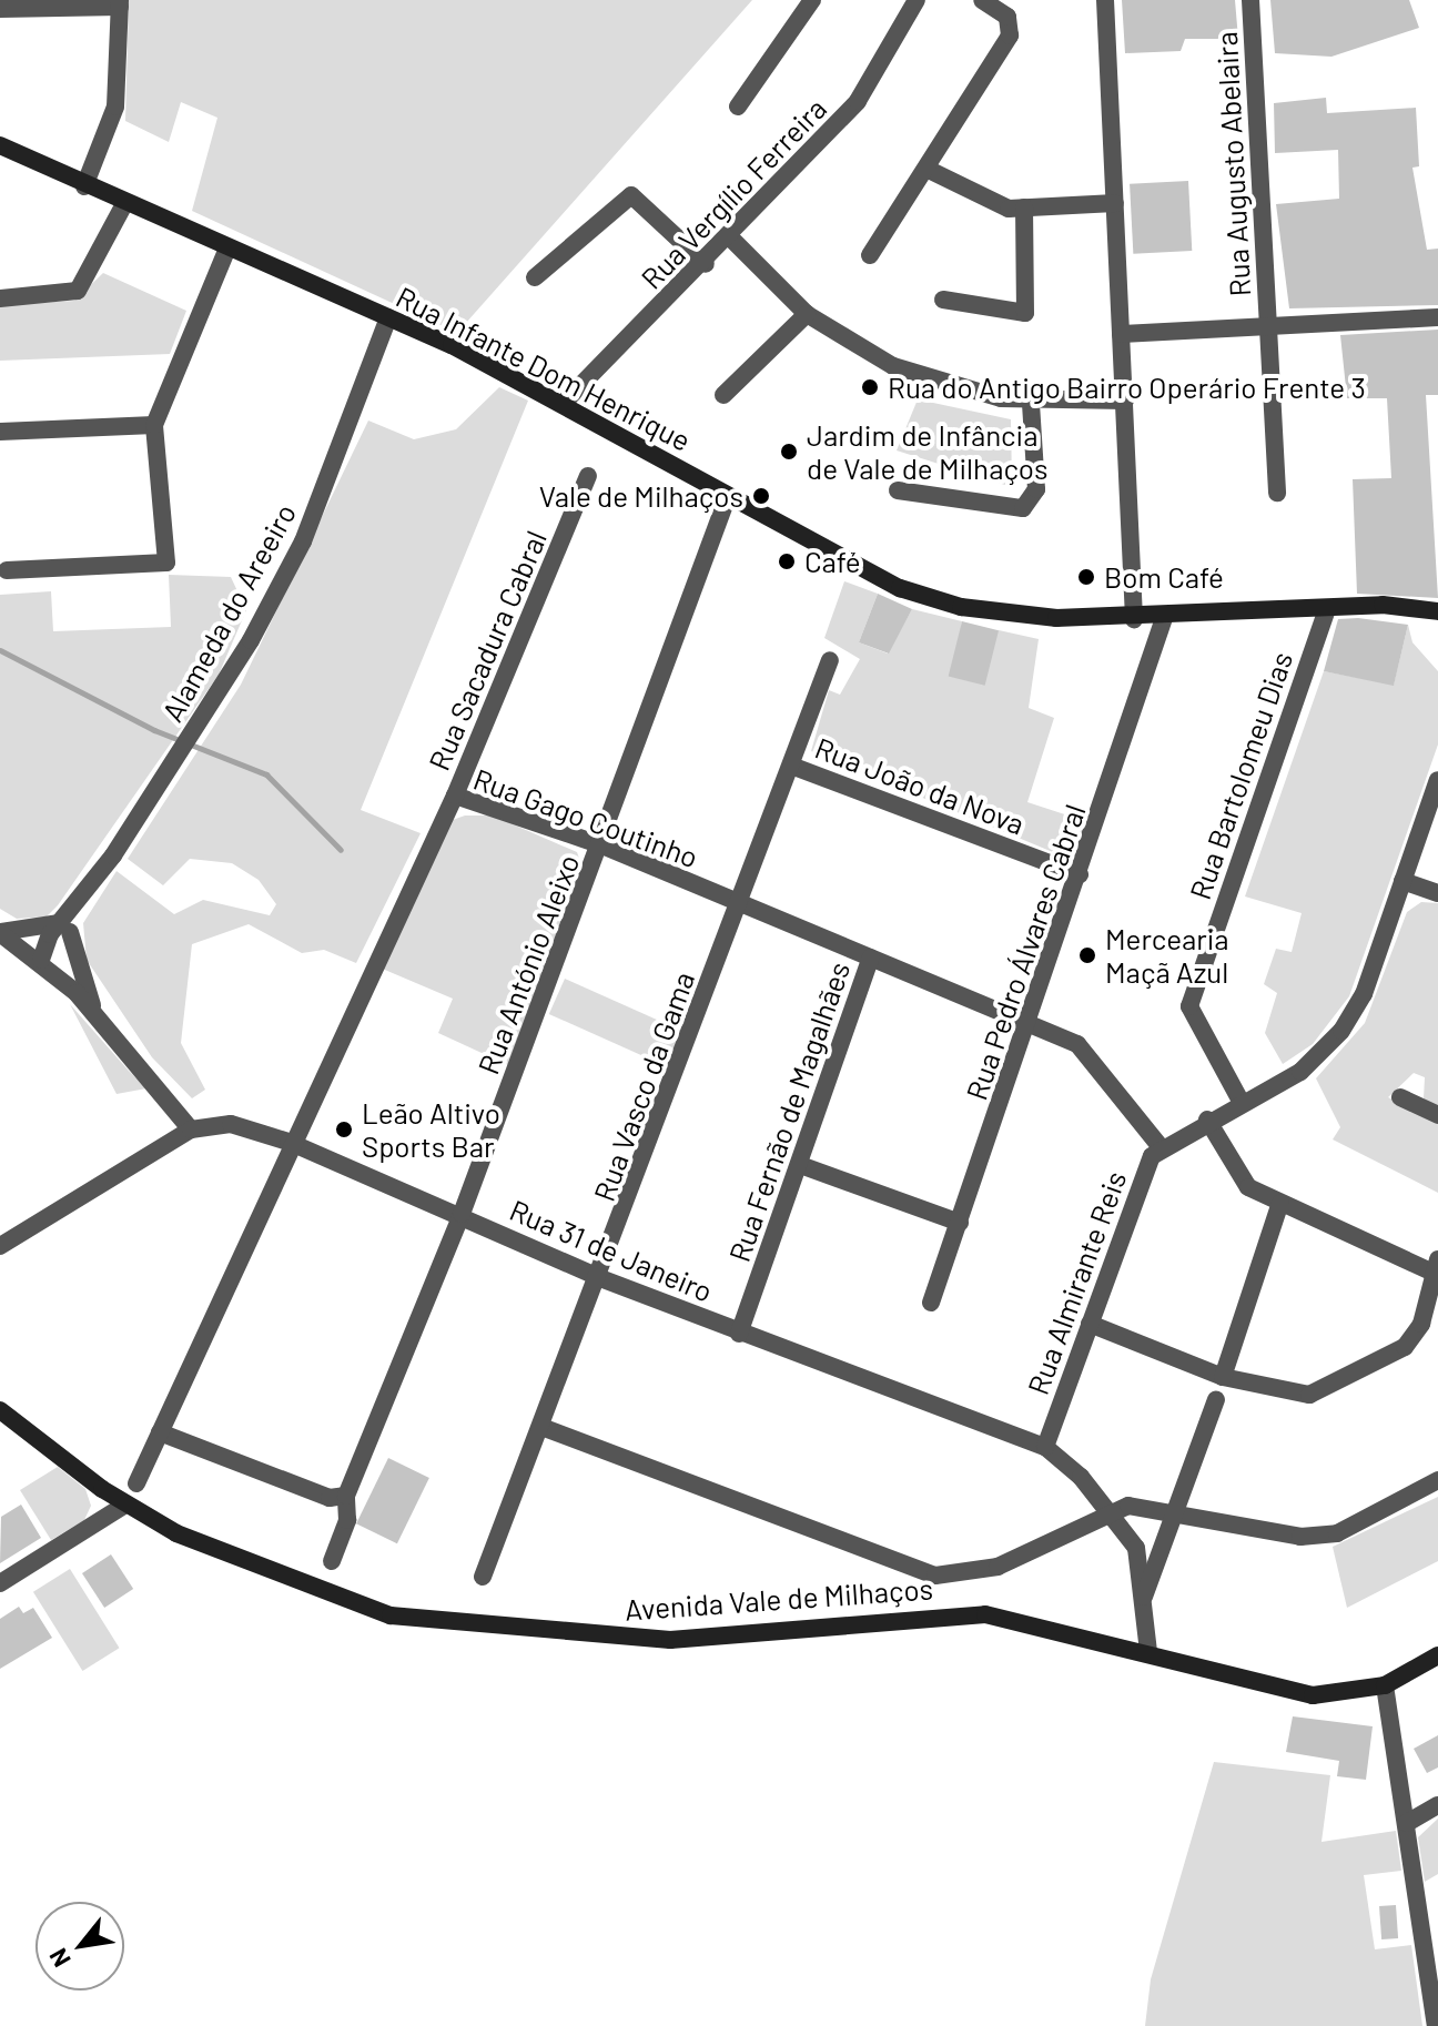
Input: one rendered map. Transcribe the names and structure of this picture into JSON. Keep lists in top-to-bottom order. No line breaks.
{"streets":{"street":["Rua Augusto Abelaira","Rua Vergílio Ferreira","Rua Infante Dom Henrique","Alameda do Areeiro","Rua Sacadura Cabral","Rua Bartolomeu Dias","Rua João da Nova","Rua Gago Coutinho","Rua Pedro Álvares Cabral","Rua António Aleixo","Rua Vasco da Gama","Rua Fernão de Magalhães","Rua 31 de Janeiro","Rua Almirante Reis","Avenida Vale de Milhaços"]},"crossings":[["Rua Vergílio Ferreira","Rua Infante Dom Henrique"],["Rua Infante Dom Henrique","Alameda do Areeiro"],["Rua Infante Dom Henrique","Rua Bartolomeu Dias"],["Rua Infante Dom Henrique","Rua Pedro Álvares Cabral"],["Rua Infante Dom Henrique","Rua António Aleixo"],["Rua Sacadura Cabral","Rua Gago Coutinho"],["Rua Bartolomeu Dias","Rua Almirante Reis"],["Rua João da Nova","Rua Pedro Álvares Cabral"],["Rua João da Nova","Rua Vasco da Gama"],["Rua Gago Coutinho","Rua Pedro Álvares Cabral"],["Rua Gago Coutinho","Rua António Aleixo"],["Rua Gago Coutinho","Rua Vasco da Gama"],["Rua Gago Coutinho","Rua Fernão de Magalhães"],["Rua Gago Coutinho","Rua 31 de Janeiro"],["Rua Gago Coutinho","Rua Almirante Reis"],["Rua António Aleixo","Rua 31 de Janeiro"],["Rua Vasco da Gama","Rua 31 de Janeiro"],["Rua Fernão de Magalhães","Rua 31 de Janeiro"],["Rua 31 de Janeiro","Rua Almirante Reis"],["Rua 31 de Janeiro","Avenida Vale de Milhaços"]],"places":["Rua do Antigo Bairro Operário Frente 3","Jardim de Infância de Vale de Milhaços","Vale de Milhaços","Café","Bom Café","Mercearia Maçã Azul","Leão Altivo Sports Bar"],"north":"bottom left"}
